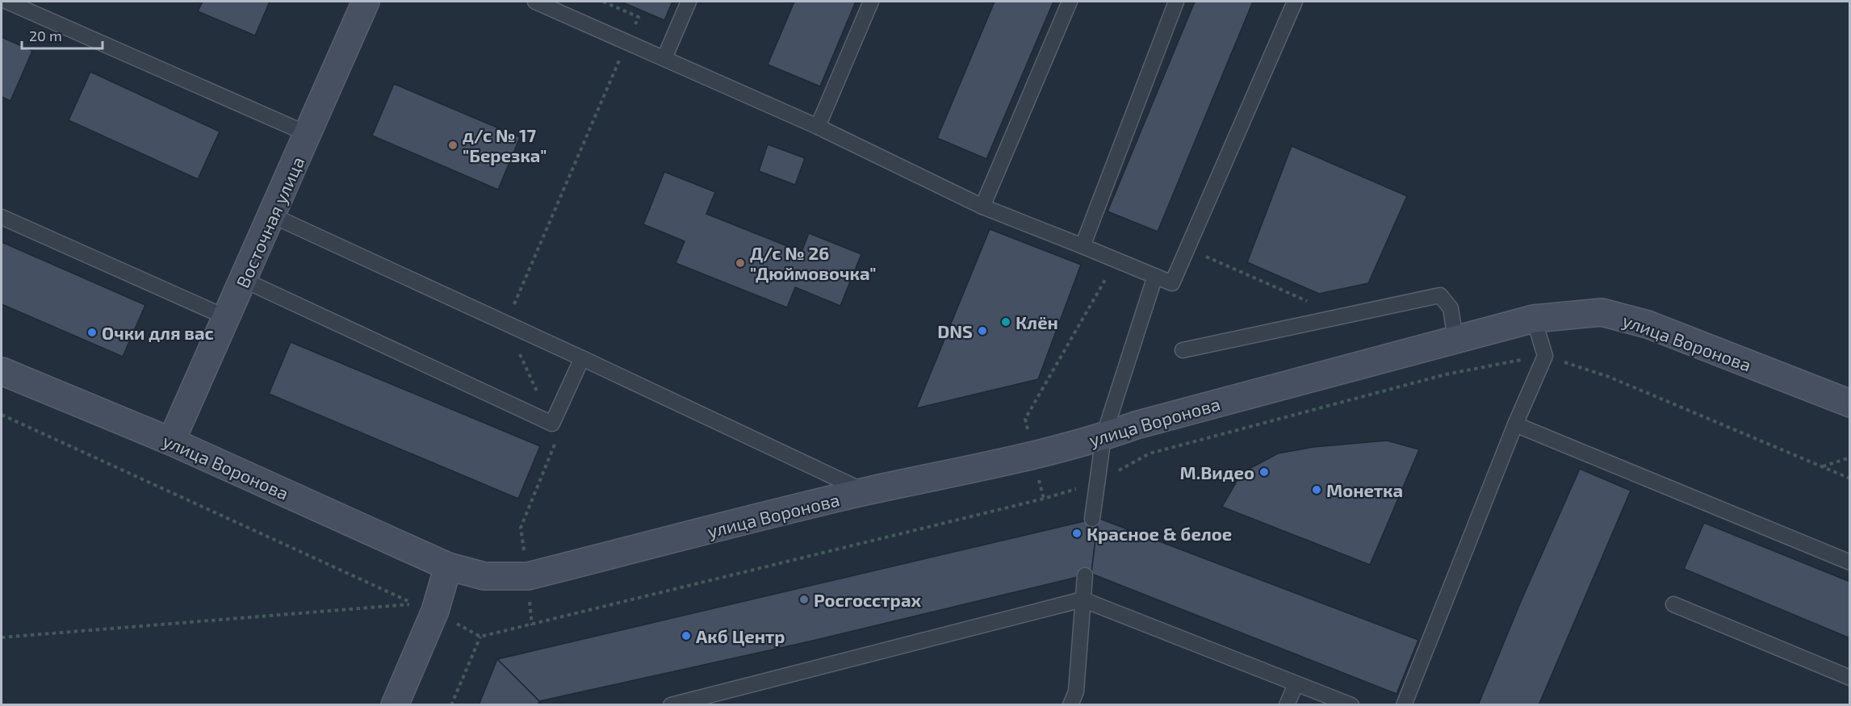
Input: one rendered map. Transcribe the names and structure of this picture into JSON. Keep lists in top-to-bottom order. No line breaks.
{"streets":{"street":["Восточная улица","улица Воронова"]},"crossings":[["Восточная улица","улица Воронова"]],"places":["д/с № 17 \"Березка\"","Д/с № 26 \"Дюймовочка\"","Клён","DNS","Очки для вас","М.Видео","Монетка","Красное & белое","Росгосстрах","Акб Центр"],"scale_bar":"20 m"}
